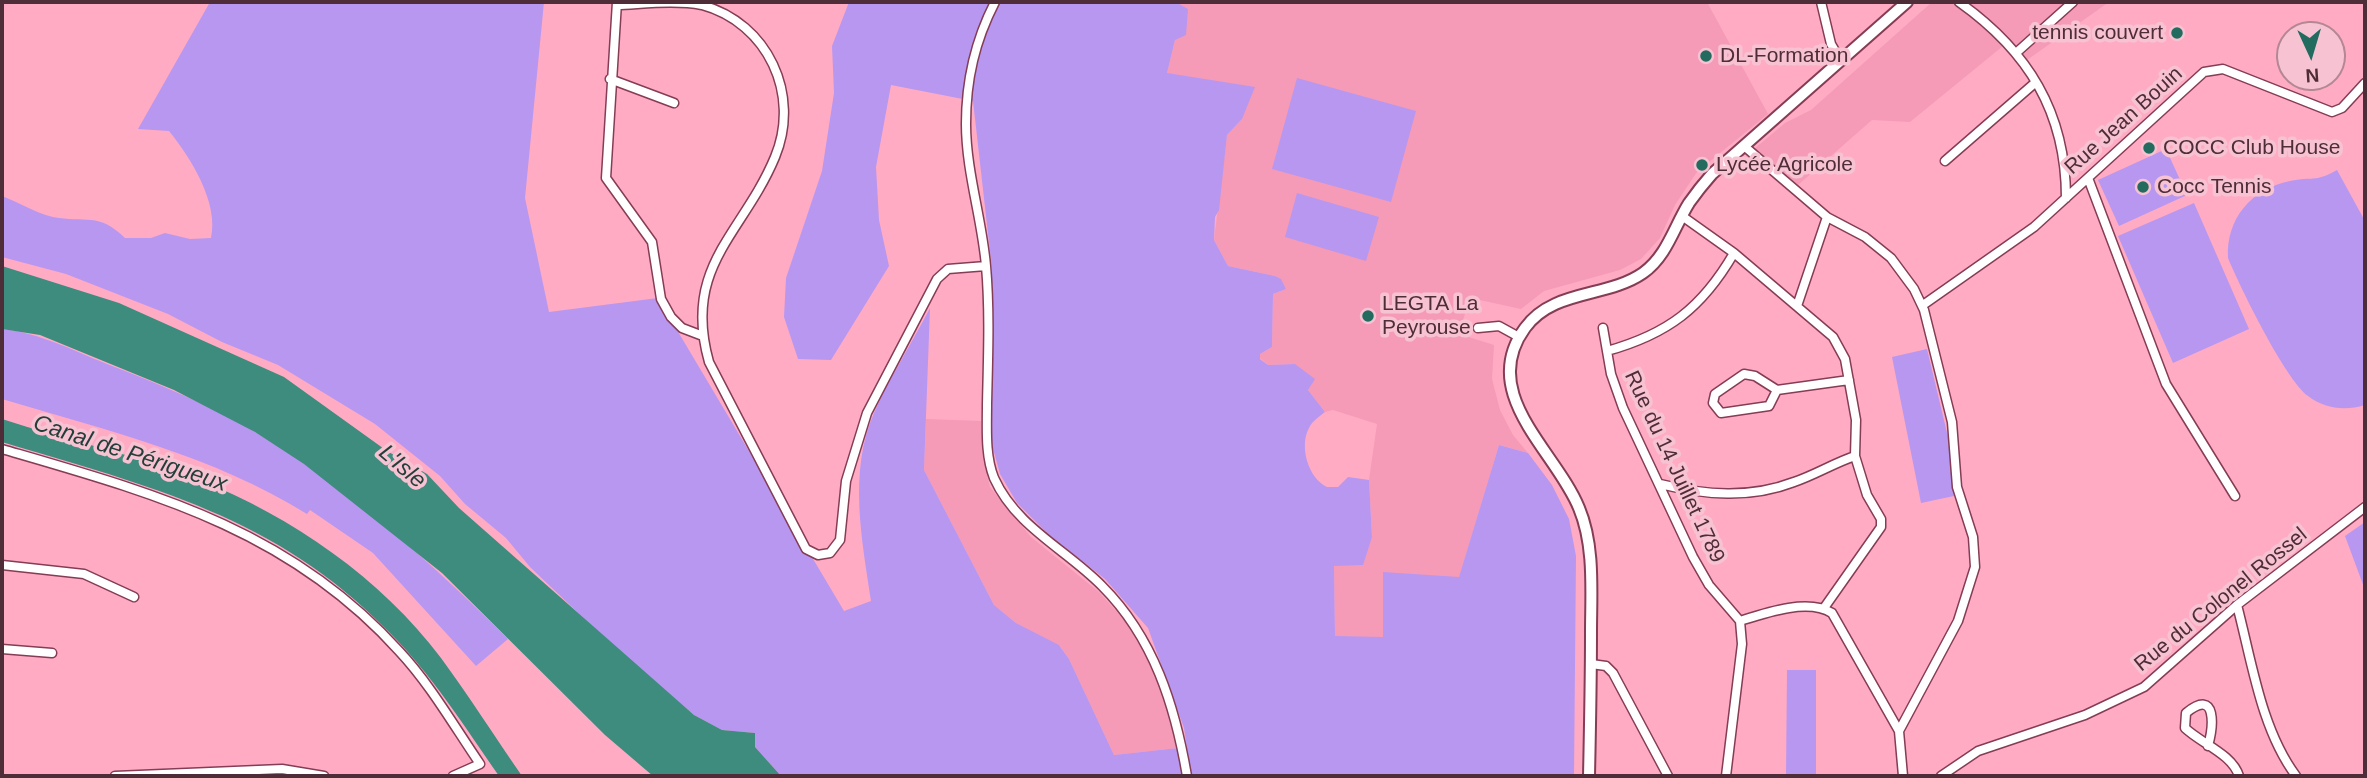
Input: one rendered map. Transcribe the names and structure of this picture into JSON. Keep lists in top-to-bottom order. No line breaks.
{"streets":{"street":["Rue Jean Bouin","Rue du 14 Juillet 1789","Rue du Colonel Rossel"]},"water":["Canal de Périgueux","L'Isle"],"places":["tennis couvert","DL-Formation","COCC Club House","Lycée Agricole","Cocc Tennis","LEGTA La Peyrouse"],"north":"bottom"}
